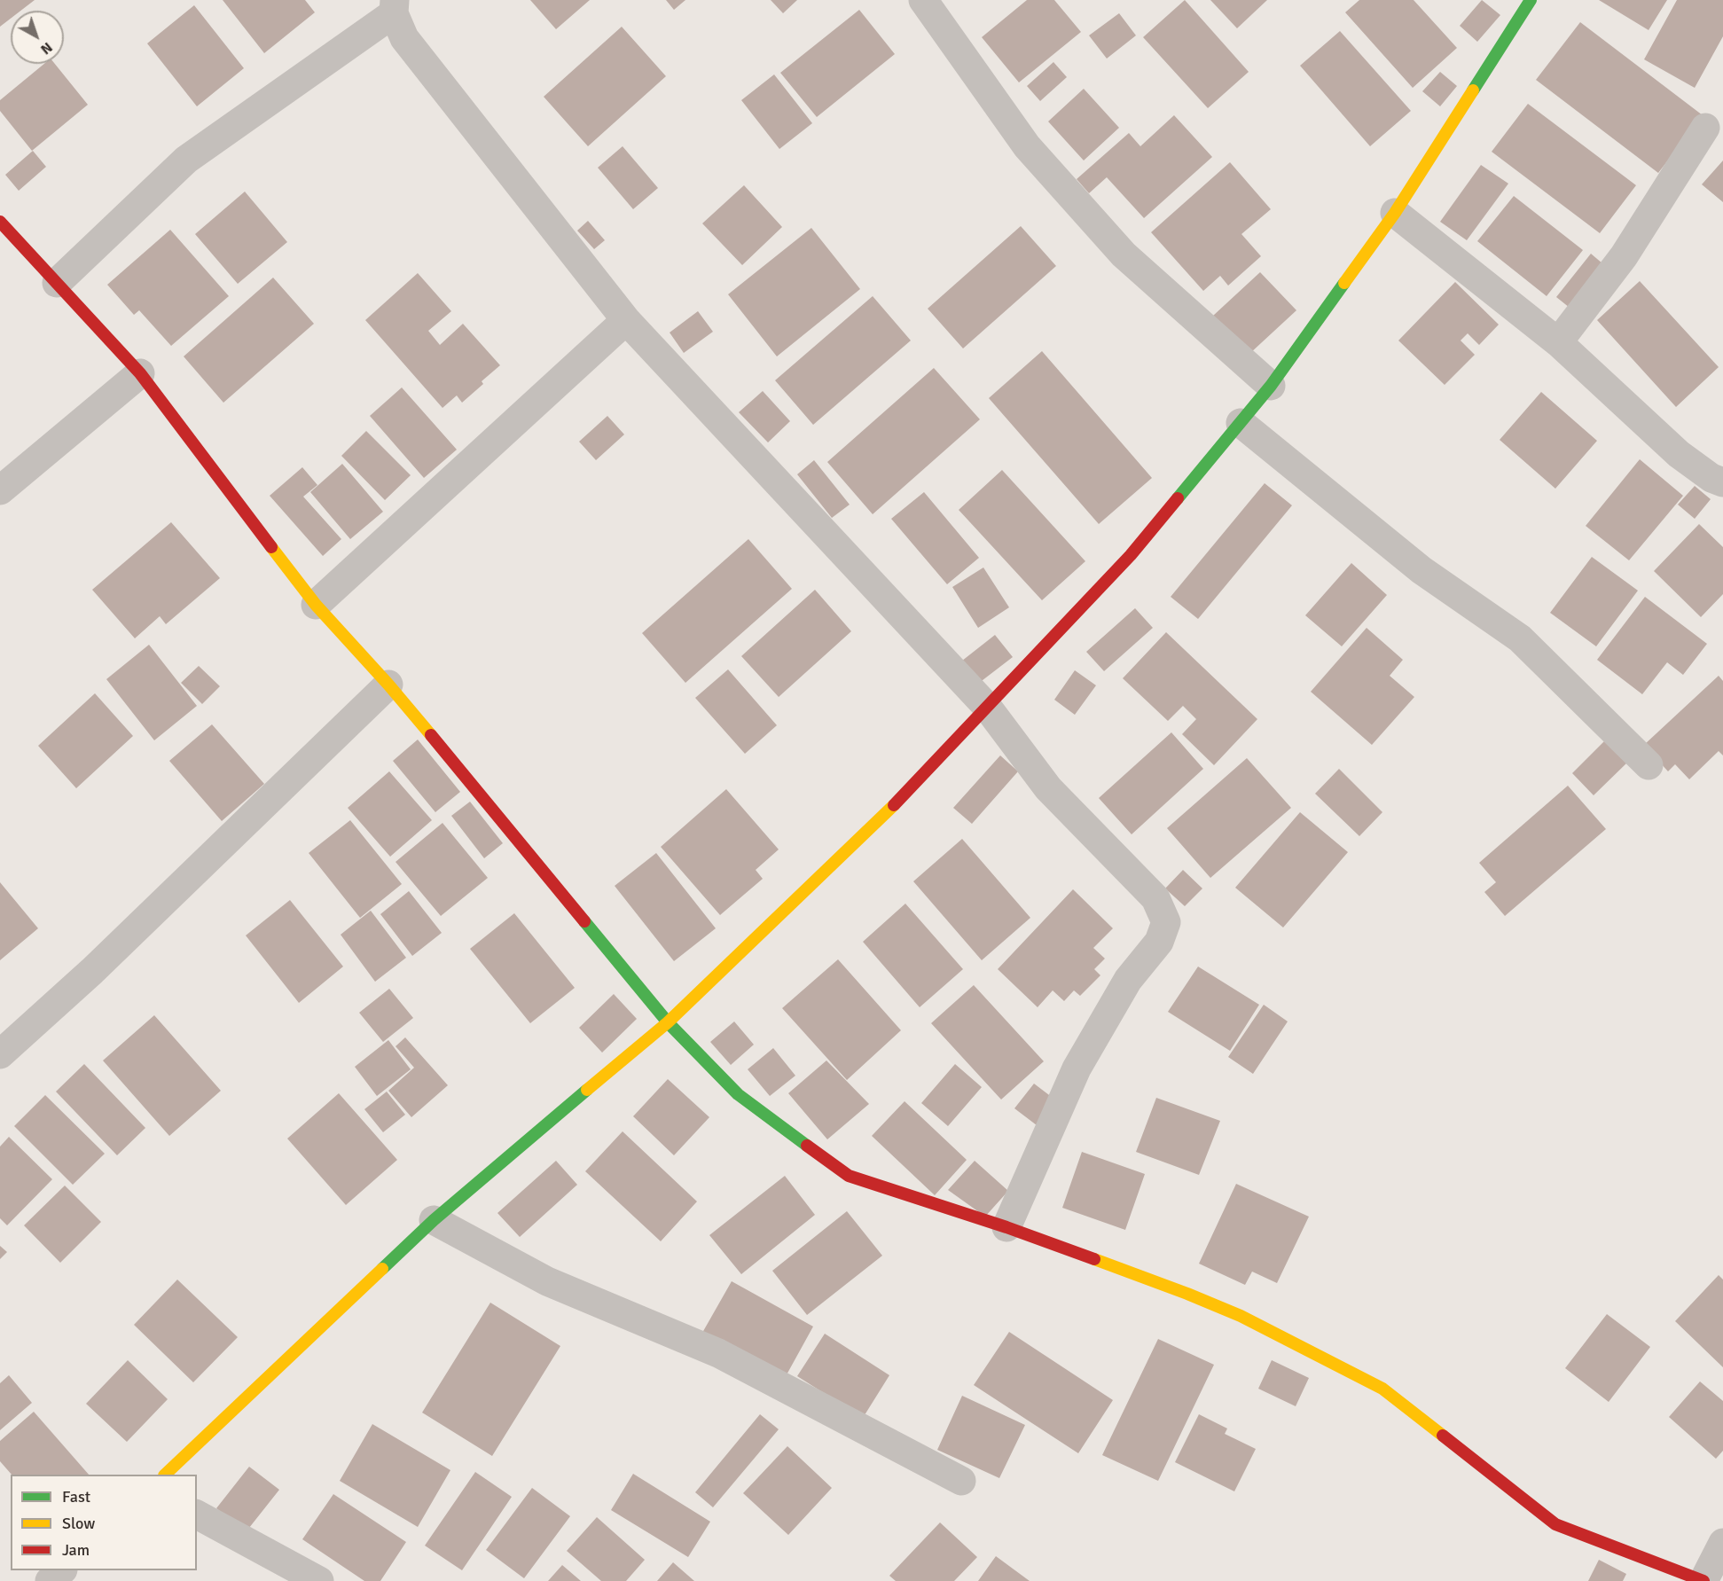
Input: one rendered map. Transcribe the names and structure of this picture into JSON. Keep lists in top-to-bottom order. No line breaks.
{"legend":["Fast","Slow","Jam"],"north":"bottom right"}
